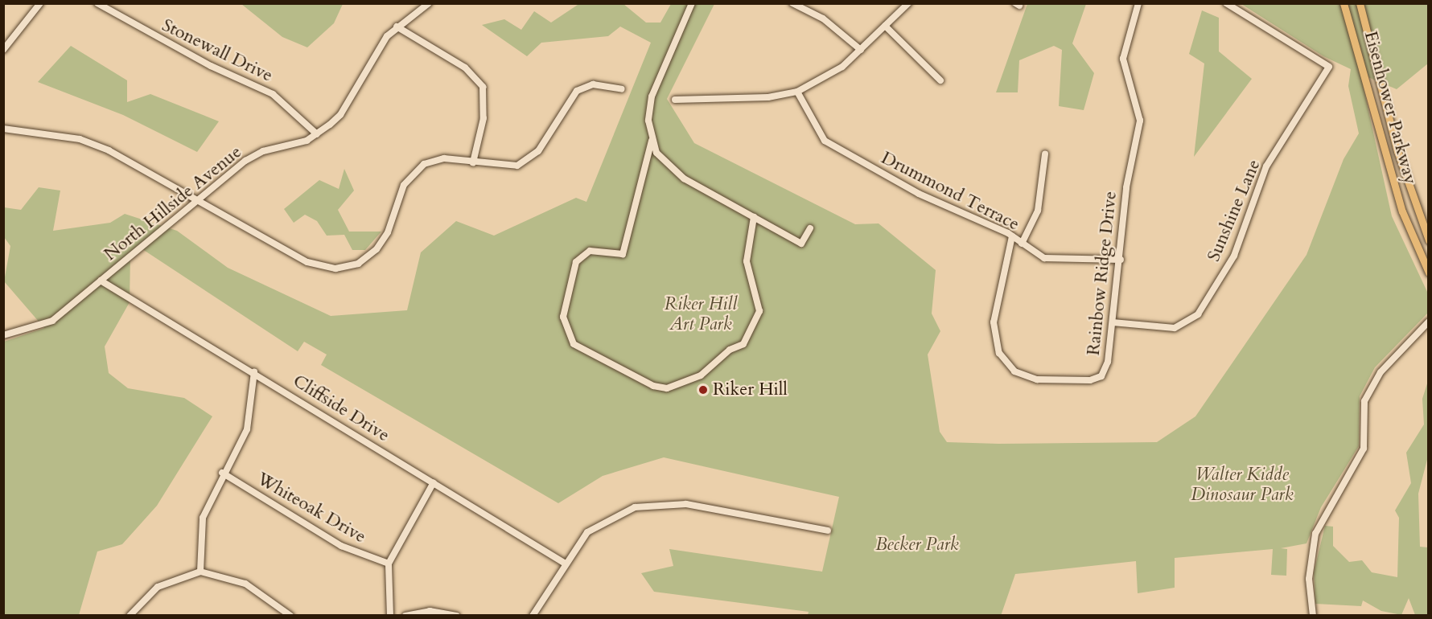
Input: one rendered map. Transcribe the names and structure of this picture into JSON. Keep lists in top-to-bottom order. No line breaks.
{"streets":{"main road":["Eisenhower Parkway"],"street":["Stonewall Drive","Drummond Terrace","North Hillside Avenue","Sunshine Lane","Rainbow Ridge Drive","Cliffside Drive","Whiteoak Drive"]},"crossings":[["Stonewall Drive","North Hillside Avenue"],["Drummond Terrace","Rainbow Ridge Drive"],["North Hillside Avenue","Cliffside Drive"],["Sunshine Lane","Rainbow Ridge Drive"]],"parks":["Riker Hill Art Park","Walter Kidde Dinosaur Park","Becker Park"],"places":["Riker Hill"]}
